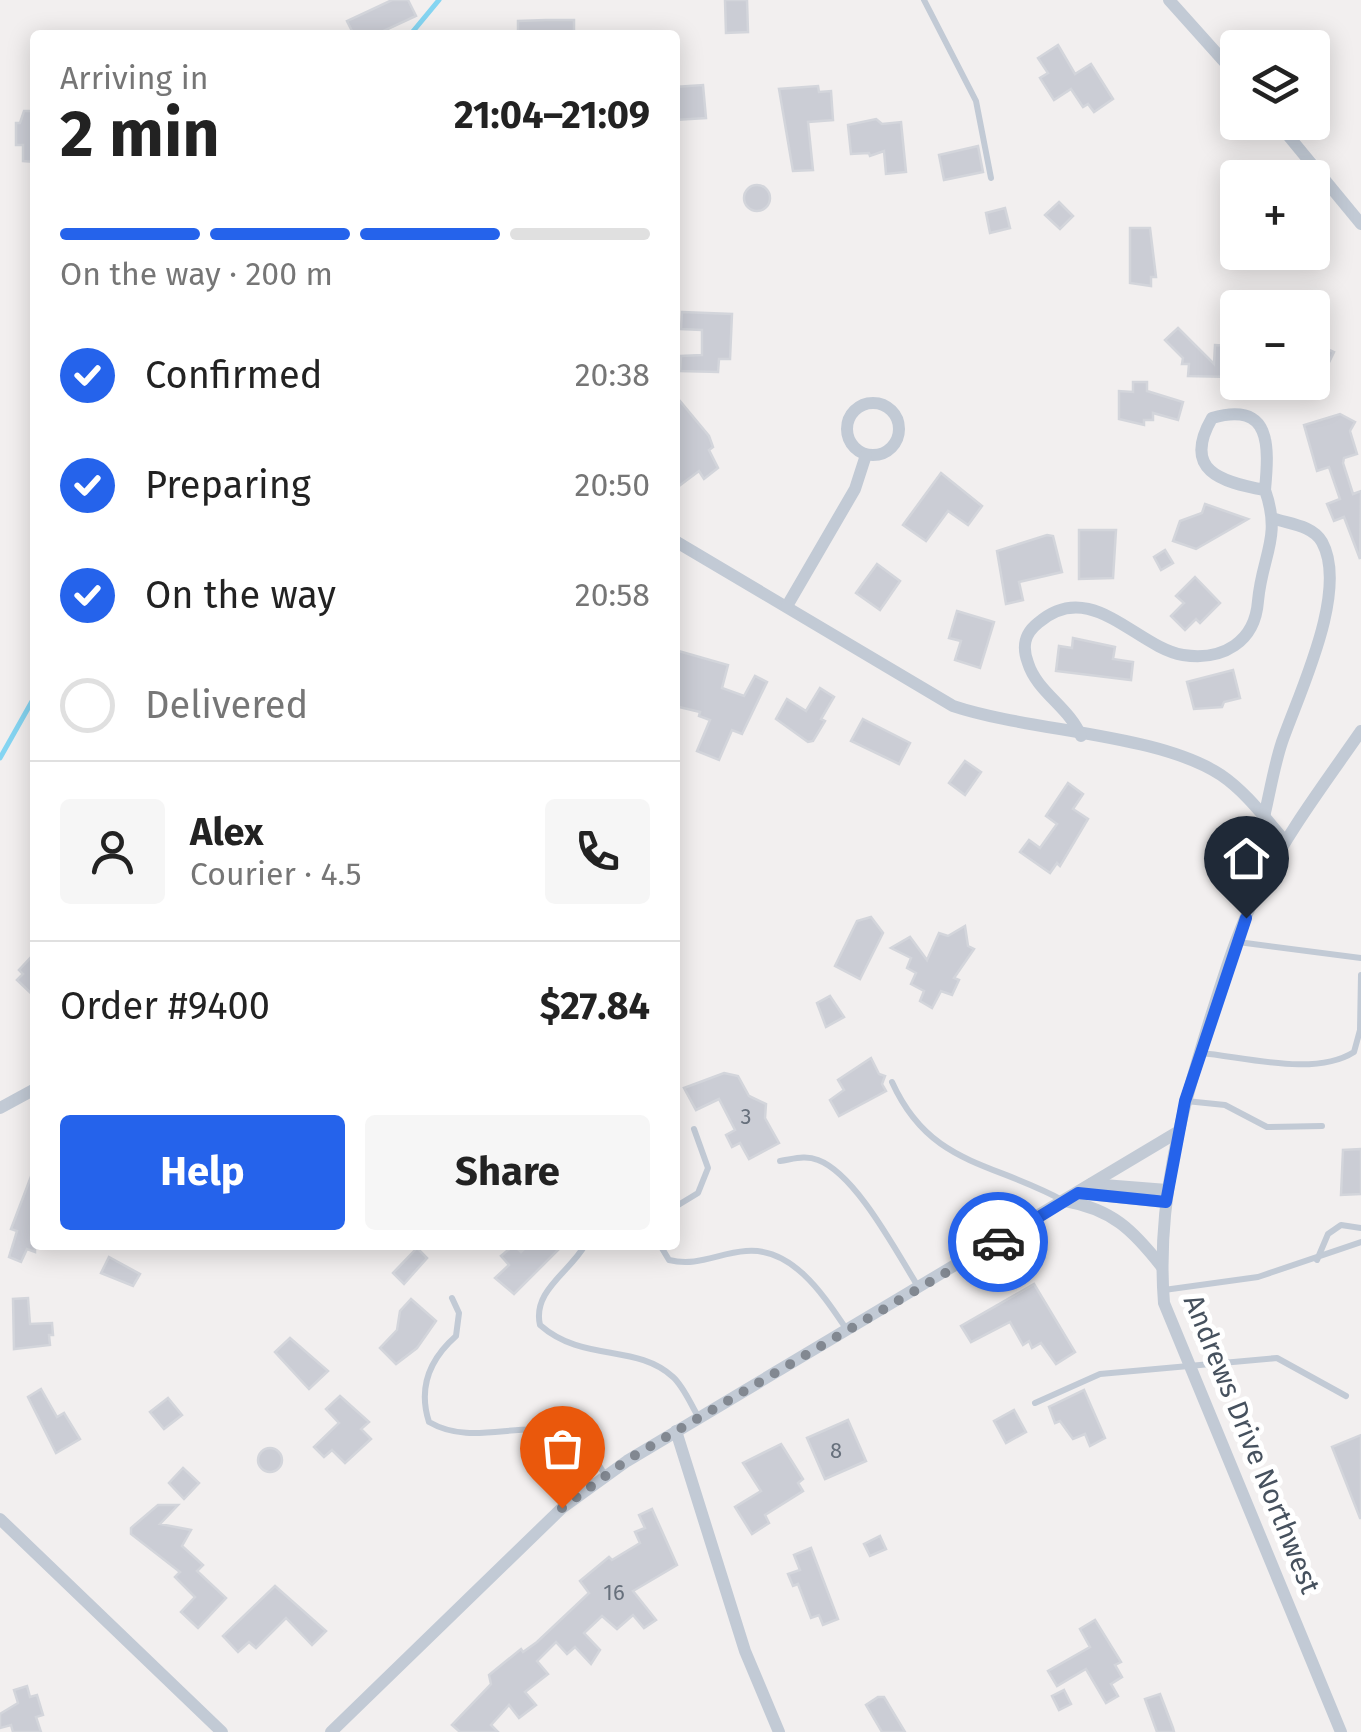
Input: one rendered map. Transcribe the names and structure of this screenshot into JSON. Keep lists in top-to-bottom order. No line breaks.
{"streets":{"street":["Andrews Drive Northwest"]},"house_numbers":["3","8","16"],"page":{"map_buttons":["+","−"],"heading":["2 min","Arriving in","21:04–21:09"],"panel":["Alex","Courier · 4.5","Order #9400","$27.84"],"bar":"On the way · 200 m","list":[["Confirmed","20:38"],["Preparing","20:50"],["On the way","20:58"],"Delivered"],"buttons":["Help","Share"]}}
